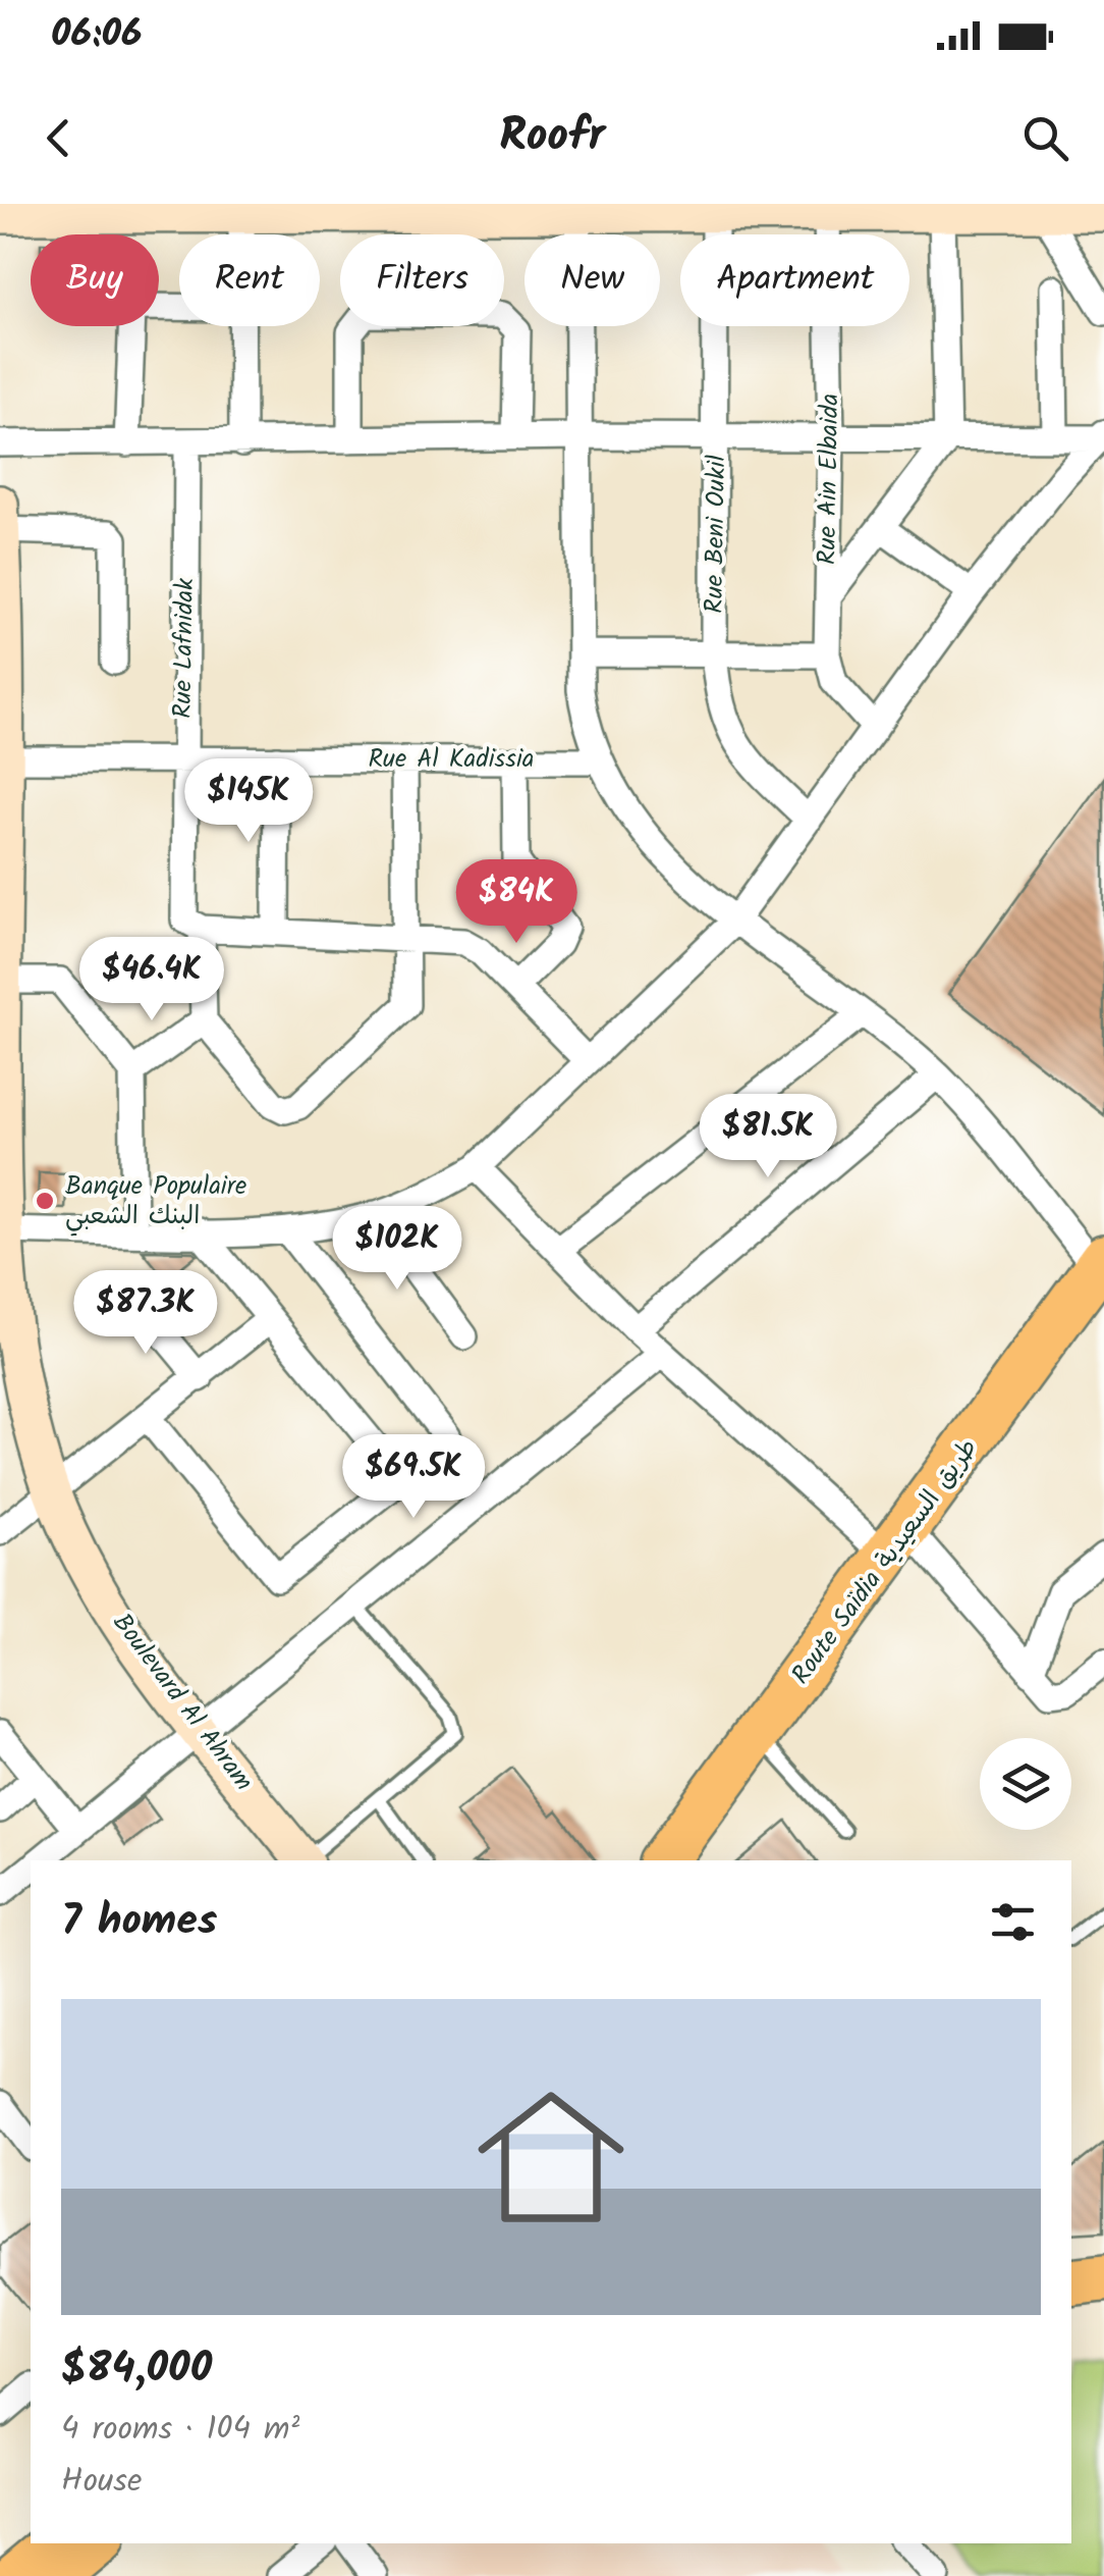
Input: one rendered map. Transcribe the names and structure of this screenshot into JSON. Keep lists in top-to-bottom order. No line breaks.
{"streets":{"highway":["Route Saïdia طريق السعيدية"],"street":["Rue Ain Elbaida","Rue Beni Oukil","Rue Lafnidak","Rue Al Kadissia","Boulevard Al Ahram"]},"crossings":[["Rue Lafnidak","Rue Al Kadissia"],["Rue Al Kadissia","Boulevard Al Ahram"]],"places":["Banque Populaire البنك الشعبي"],"page":{"status":"06:06","header":"Roofr","chip":["Buy","Rent","Filters","New","Apartment"],"price":["$145K","$84K","$46.4K","$81.5K","$102K","$87.3K","$69.5K"],"heading":"7 homes","list":[{"name":"$84,000","note":"4 rooms · 104 m² · House"}]}}
